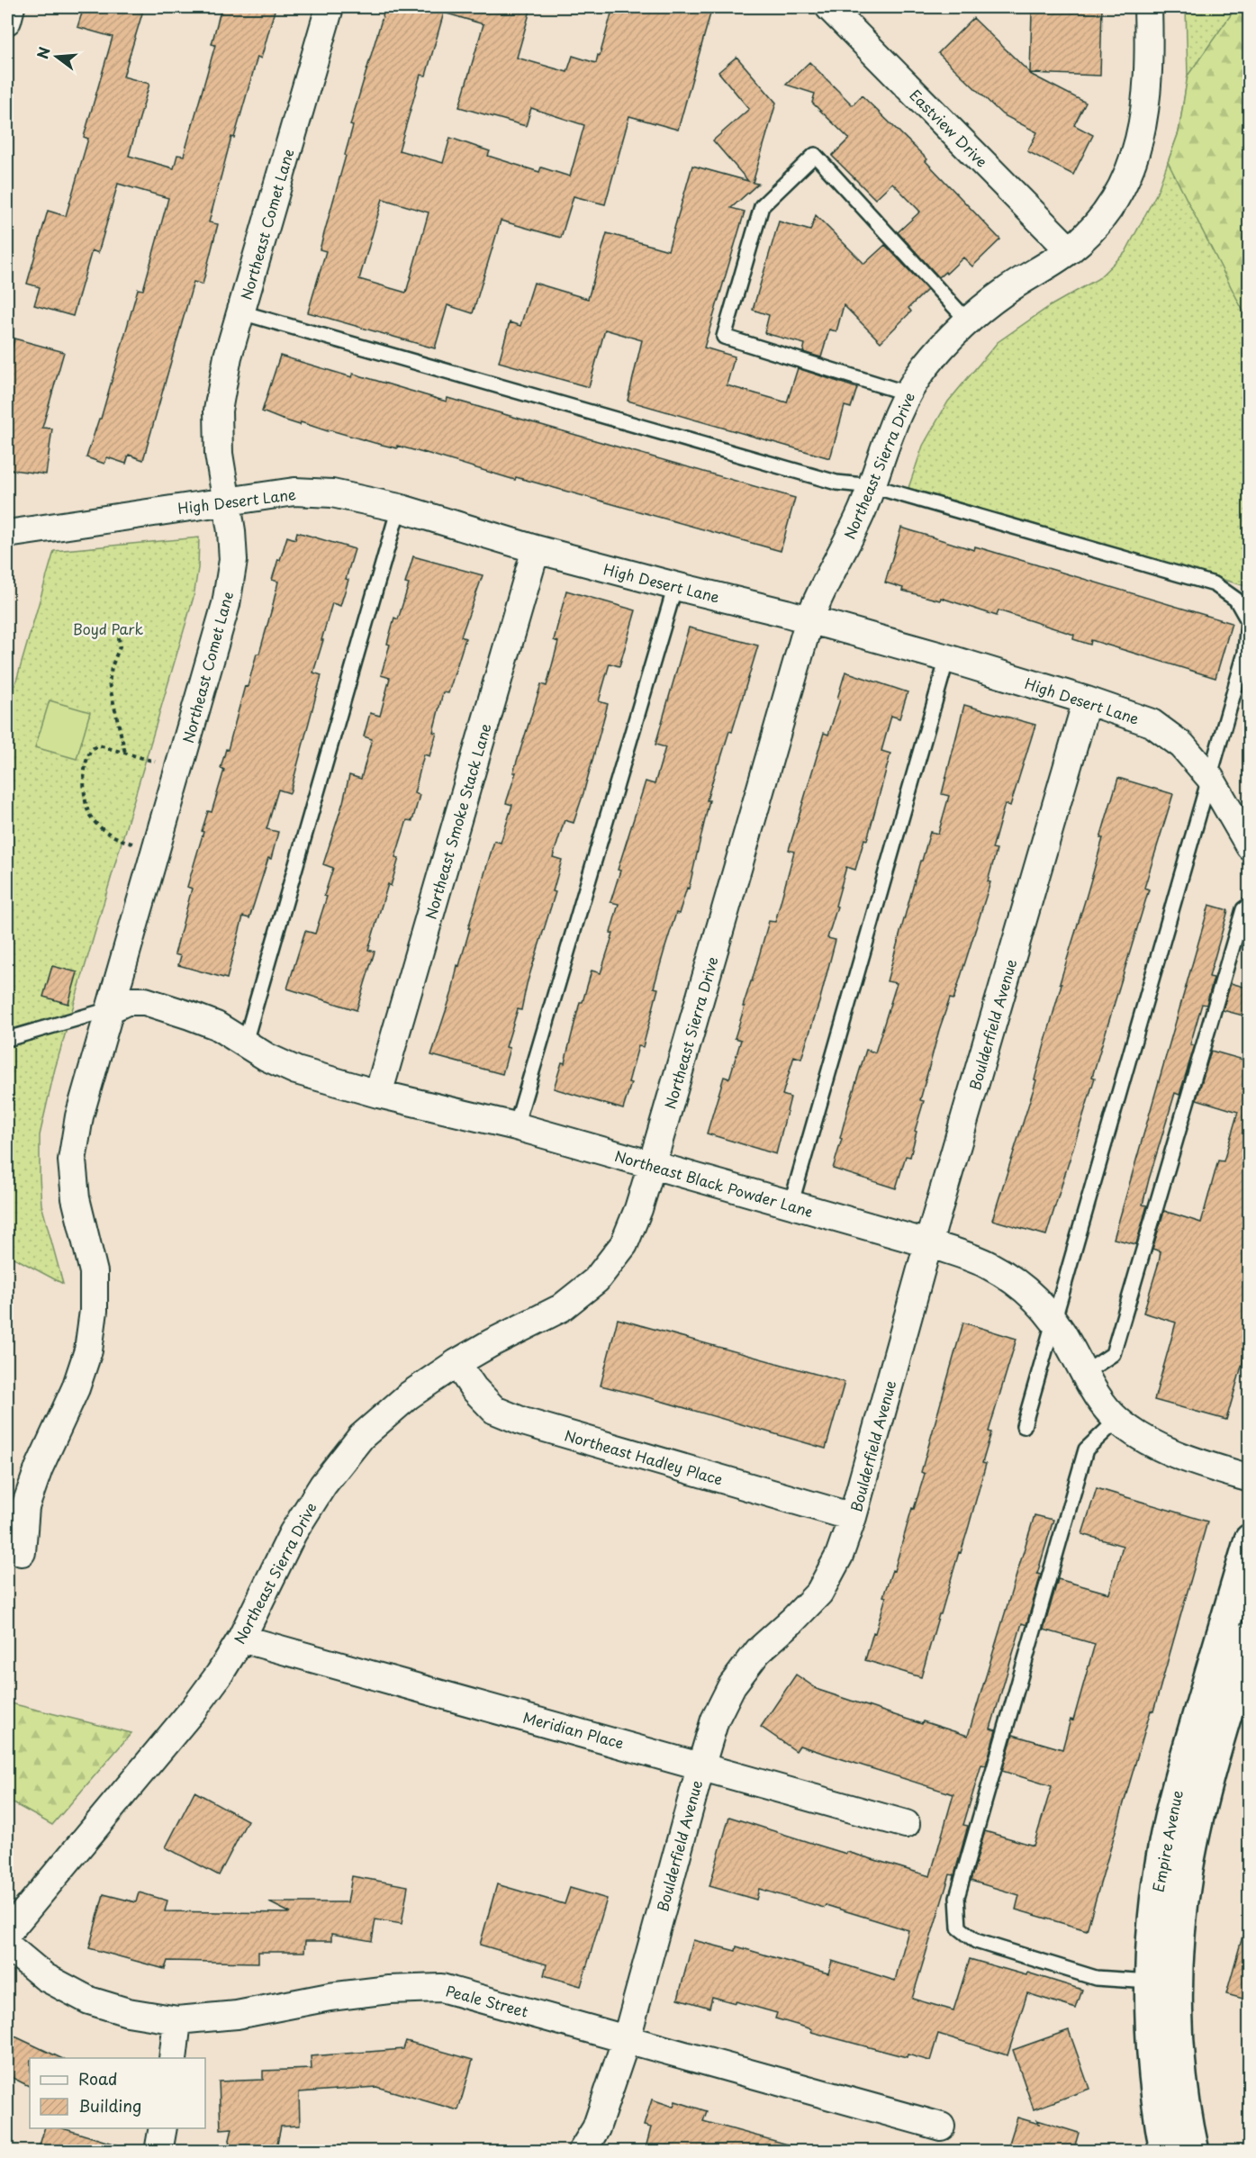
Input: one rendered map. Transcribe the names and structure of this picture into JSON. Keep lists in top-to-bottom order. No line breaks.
{"streets":{"highway":["Empire Avenue"],"street":["Eastview Drive","Northeast Comet Lane","Northeast Sierra Drive","High Desert Lane","Northeast Smoke Stack Lane","Boulderfield Avenue","Northeast Black Powder Lane","Northeast Hadley Place","Meridian Place","Peale Street"]},"crossings":[["Eastview Drive","Northeast Sierra Drive"],["Northeast Comet Lane","High Desert Lane"],["Northeast Comet Lane","Northeast Black Powder Lane"],["Northeast Sierra Drive","High Desert Lane"],["Northeast Sierra Drive","Northeast Black Powder Lane"],["Northeast Sierra Drive","Northeast Hadley Place"],["Northeast Sierra Drive","Meridian Place"],["High Desert Lane","Northeast Smoke Stack Lane"],["High Desert Lane","Boulderfield Avenue"],["Northeast Smoke Stack Lane","Northeast Black Powder Lane"],["Boulderfield Avenue","Northeast Black Powder Lane"],["Boulderfield Avenue","Northeast Hadley Place"],["Boulderfield Avenue","Meridian Place"],["Boulderfield Avenue","Peale Street"]],"parks":["Boyd Park"],"legend":["Road","Building"],"north":"left"}
